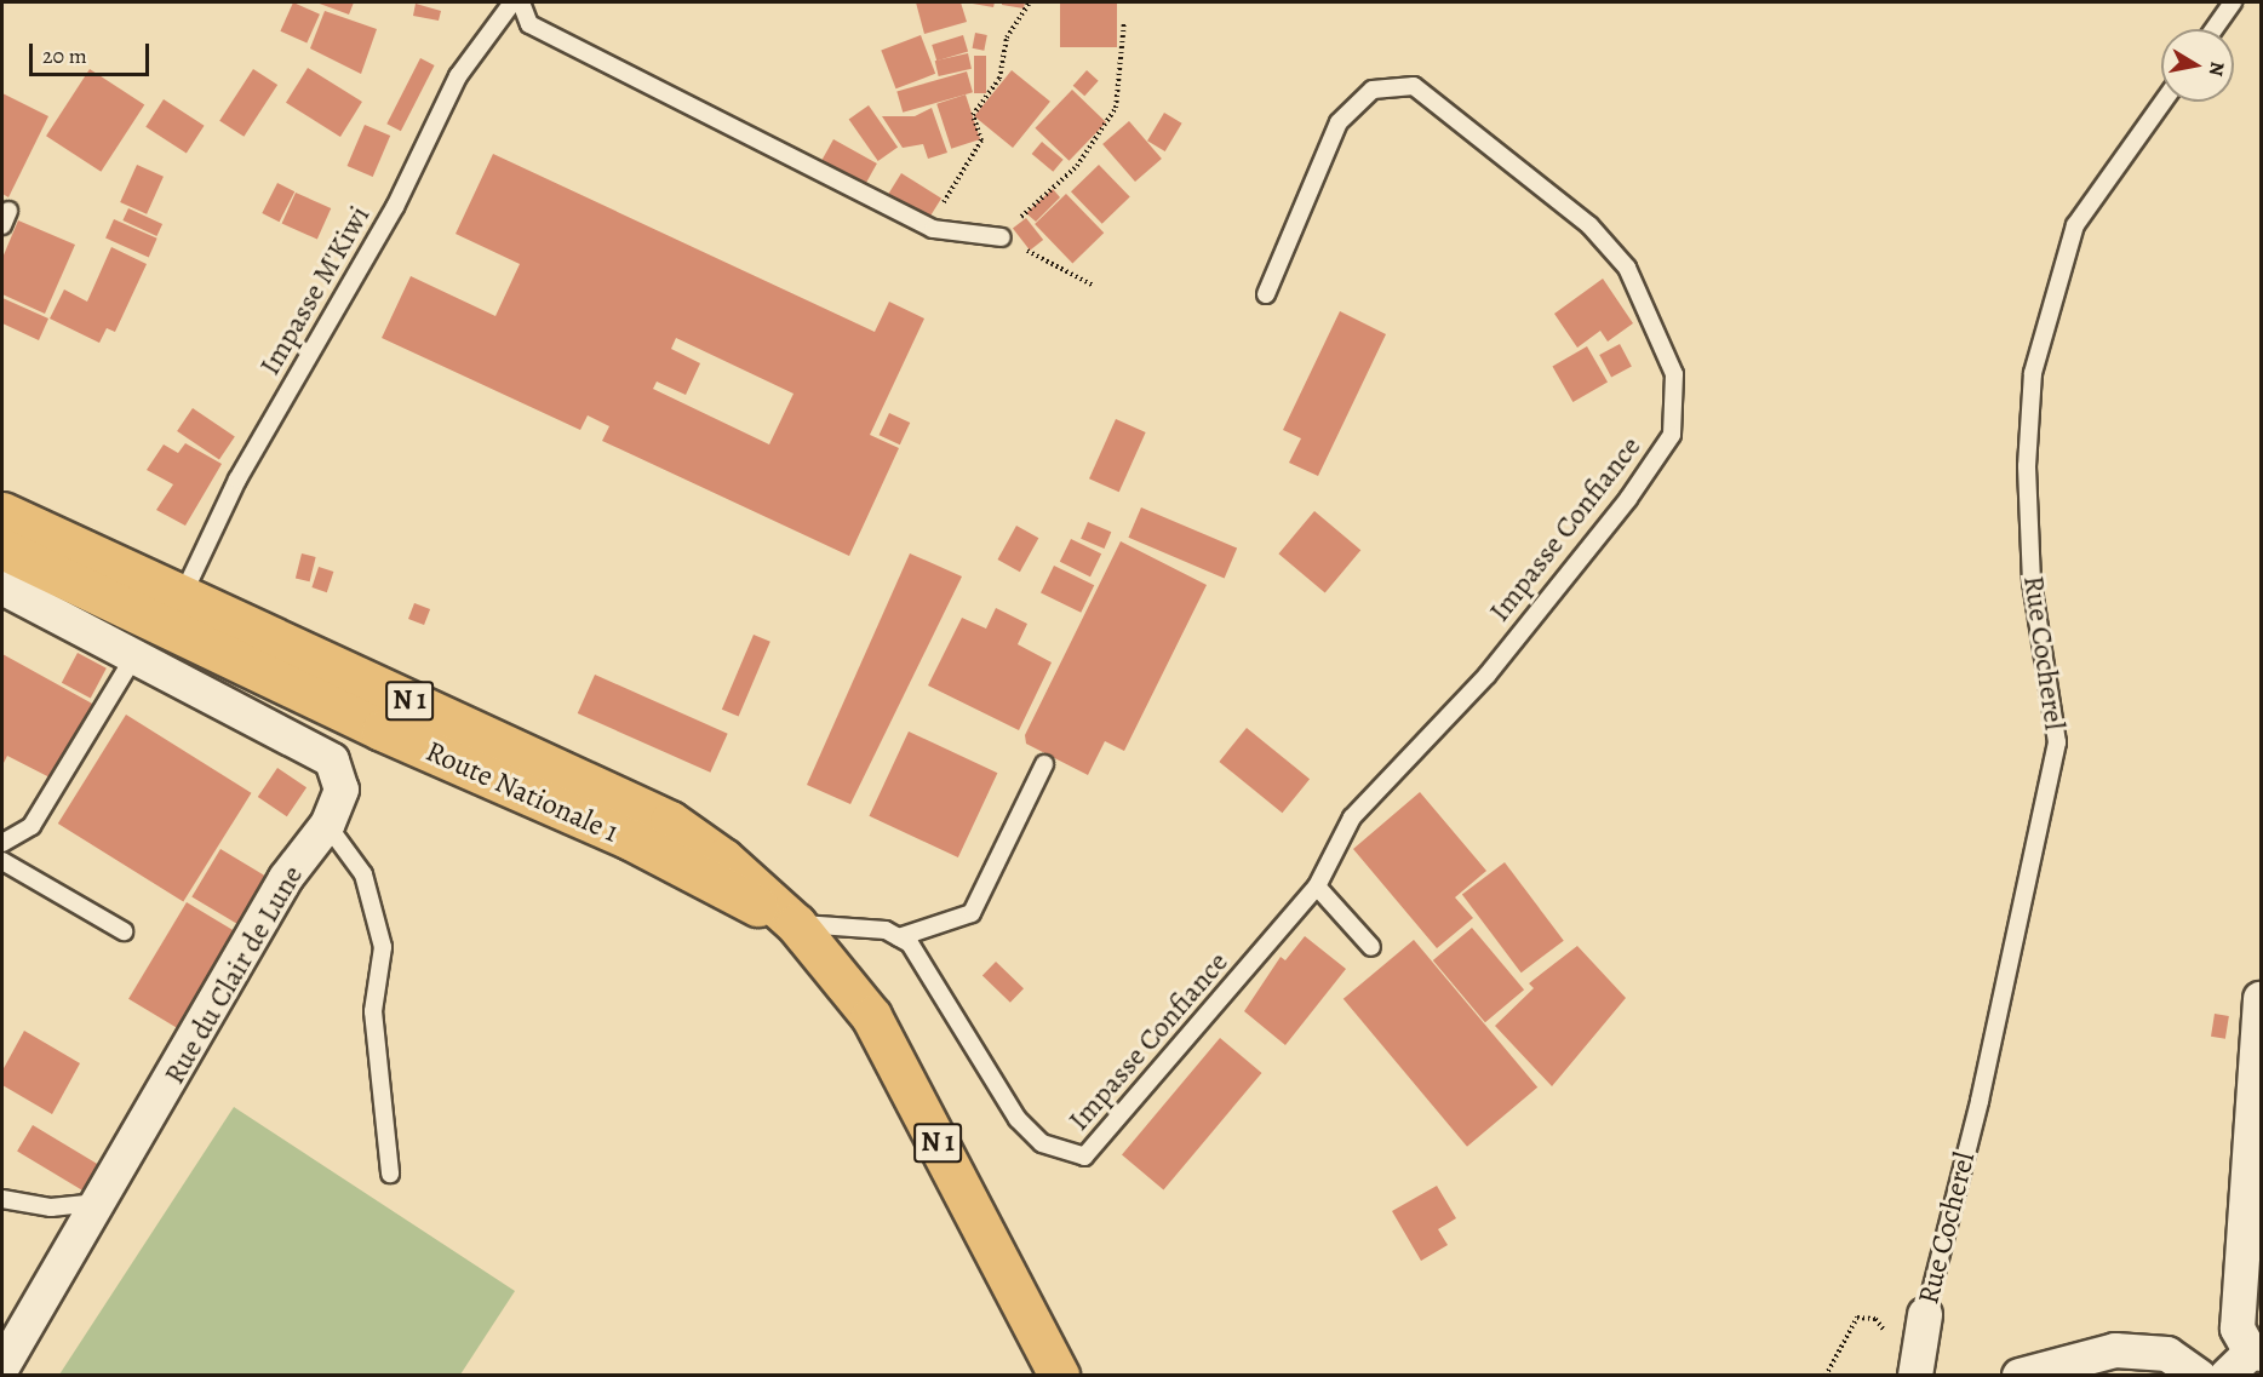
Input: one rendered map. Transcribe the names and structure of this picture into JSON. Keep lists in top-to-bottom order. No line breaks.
{"streets":{"main road":["N 1","Route Nationale 1"],"street":["Rue Cocherel","Rue du Clair de Lune"],"lane":["Impasse M'Kiwi","Impasse Confiance"]},"crossings":[["Impasse M'Kiwi","Route Nationale 1"],["Impasse M'Kiwi","Rue du Clair de Lune"],["Impasse Confiance","Route Nationale 1"],["Route Nationale 1","Rue du Clair de Lune"]],"scale_bar":"20 m","north":"right"}
